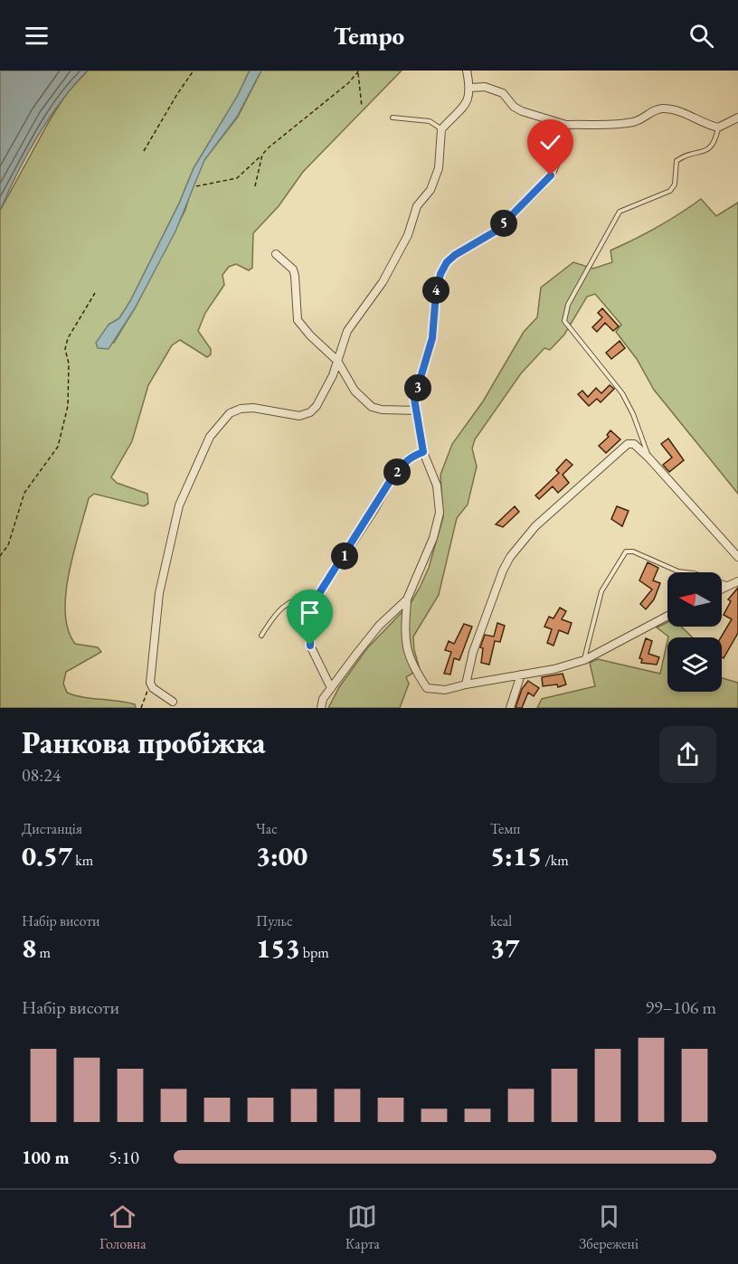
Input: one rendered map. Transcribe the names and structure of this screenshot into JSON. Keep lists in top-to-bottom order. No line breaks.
{"north":"left","page":{"header":"Tempo","pins":["5","4","3","2","1"],"heading":["Ранкова пробіжка","08:24"],"stats":[["Дистанція","0.57 km"],["Час","3:00"],["Темп","5:15 /km"],["Набір висоти","8 m"],["Пульс","153 bpm"],["kcal","37"]],"chart":["Набір висоти","99–106 m"],"list":[{"name":"100 m","note":"5:10"}],"tabs":["Головна","Карта","Збережені"]}}
